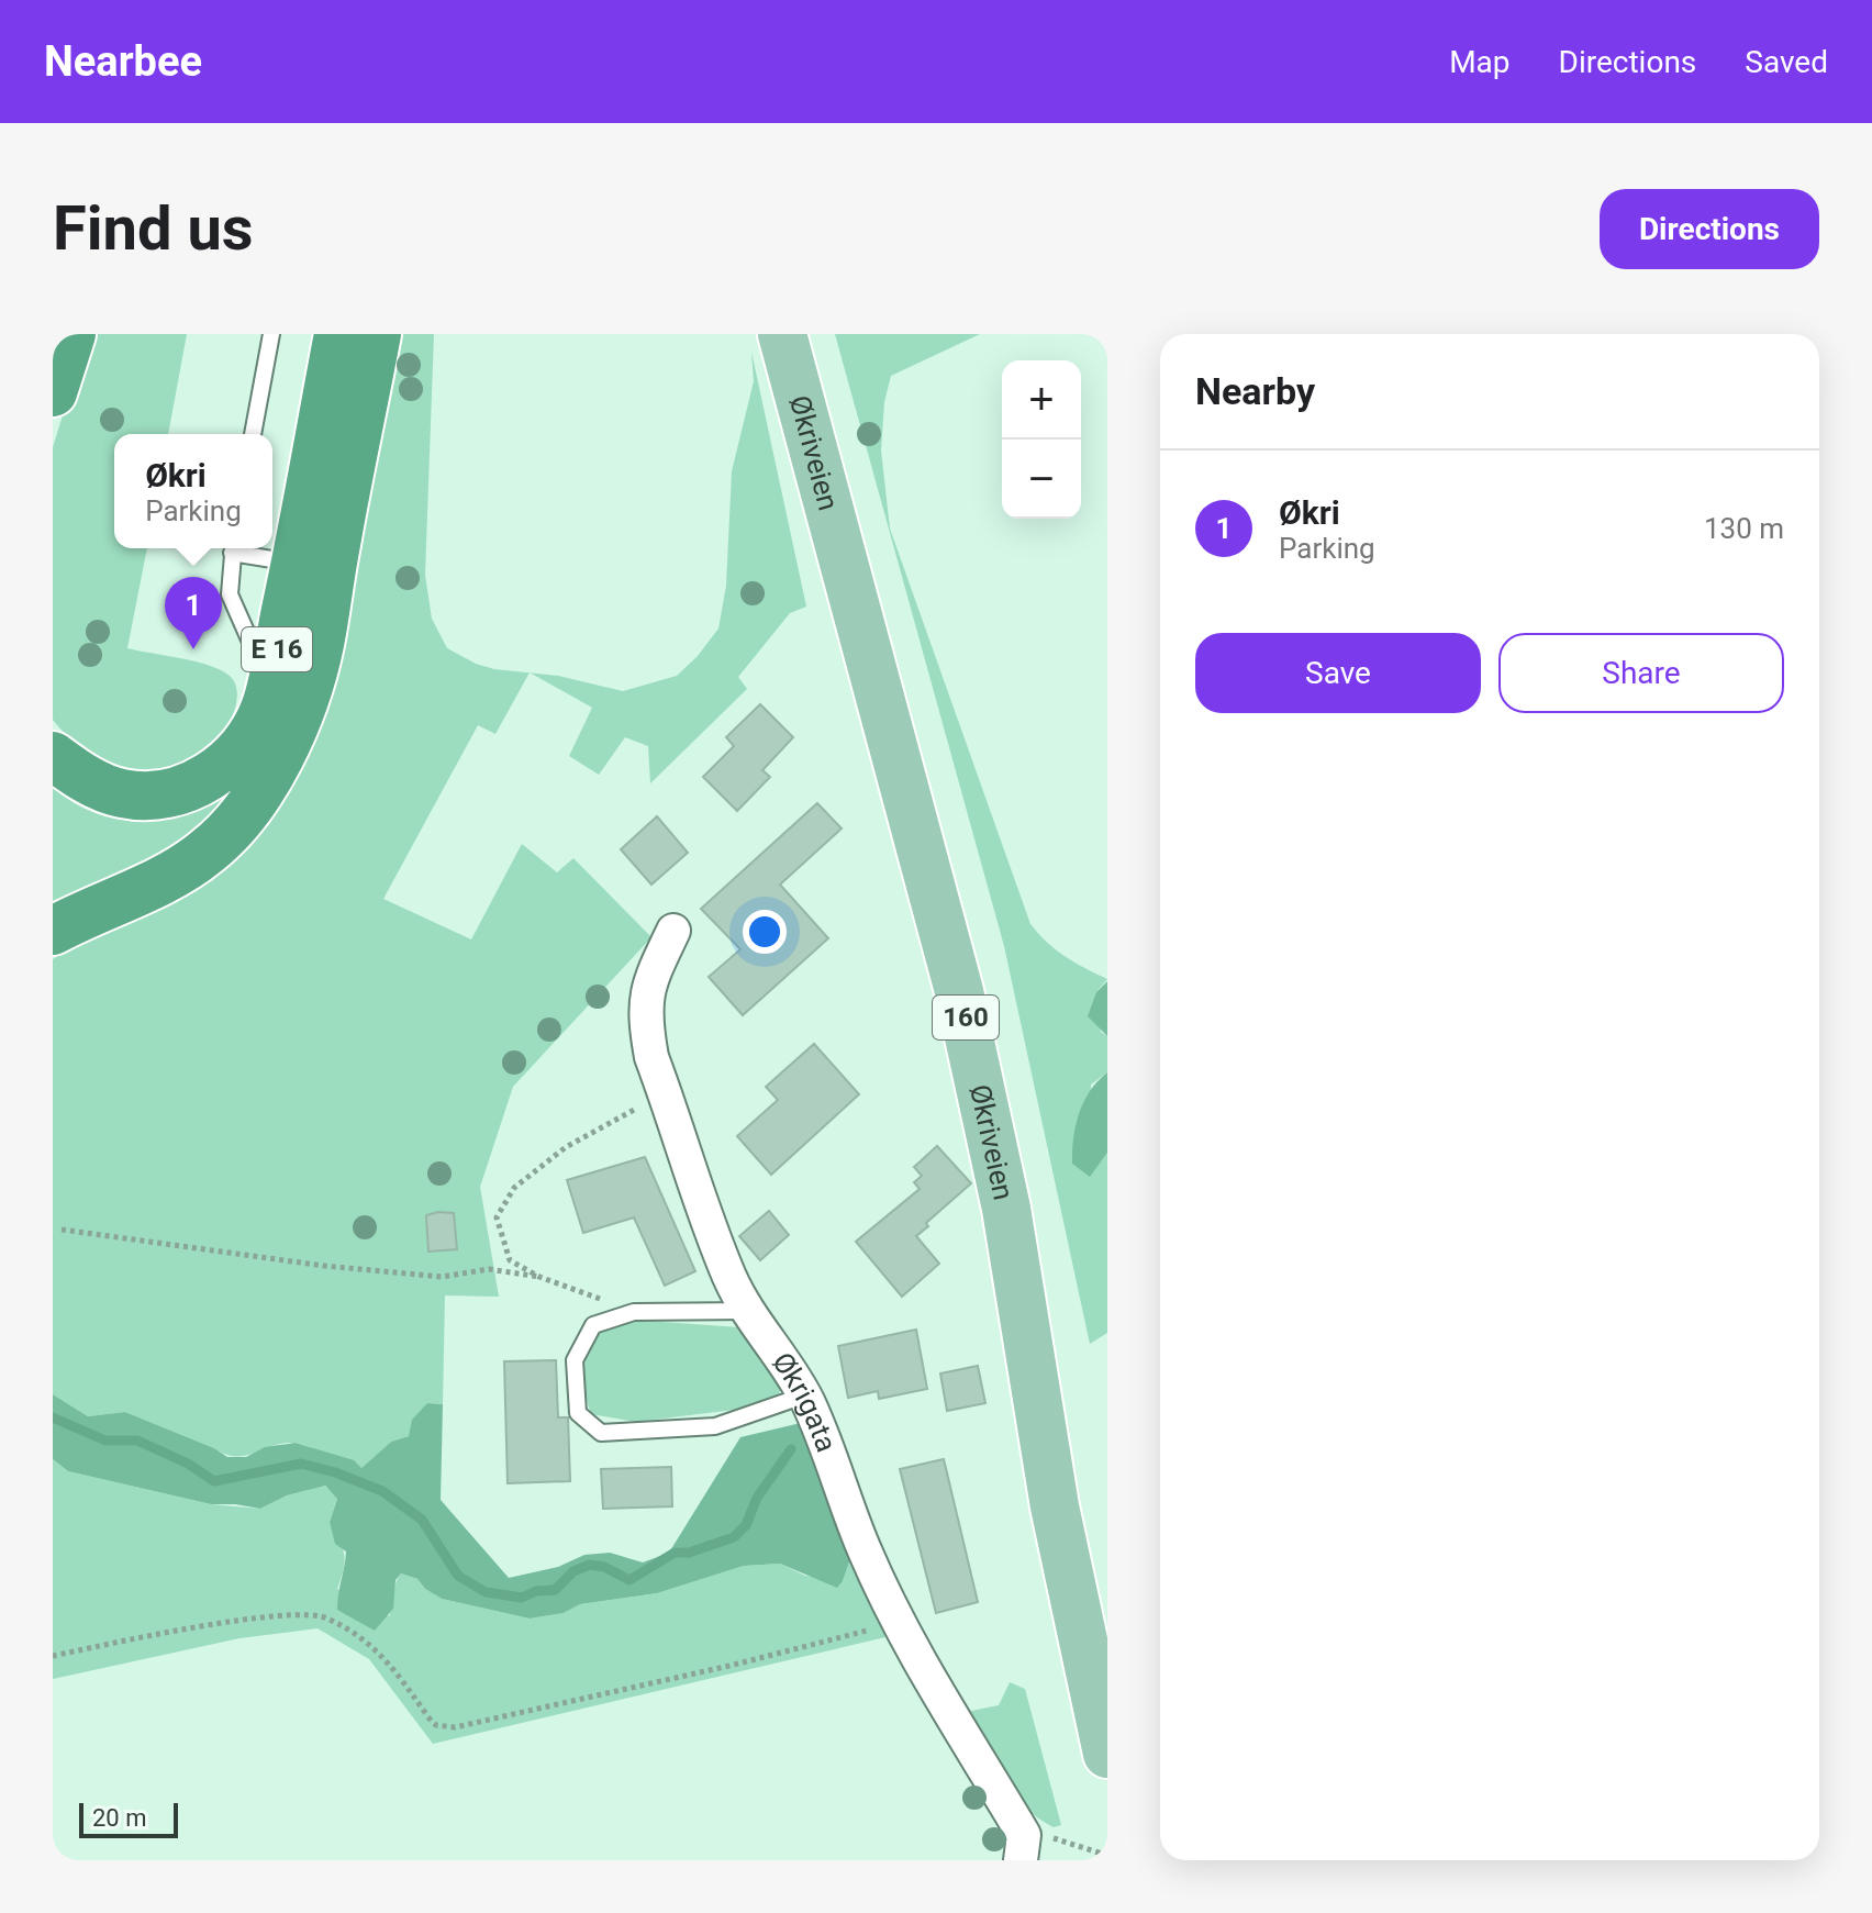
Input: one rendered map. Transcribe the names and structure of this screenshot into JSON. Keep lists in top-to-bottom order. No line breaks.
{"streets":{"highway":["E 16"],"main road":["Økriveien","160"],"street":["Økrigata"]},"scale_bar":"20 m","page":{"header":"Nearbee","nav":["Map","Directions","Saved"],"buttons":["Directions",["Save","Share"]],"title":"Find us","heading":"Nearby","map_buttons":["+","−"],"popup":["Økri","Parking"],"list":[{"mark":"1","name":"Økri","note":"Parking","value":"130 m"}],"pins":"1","scale":"20 m"}}
